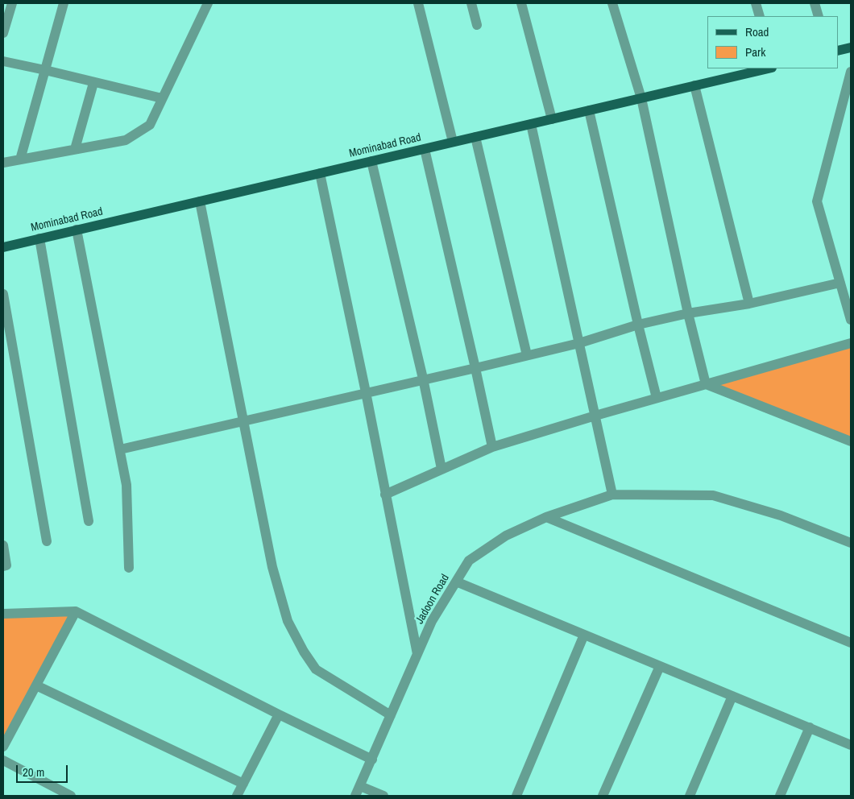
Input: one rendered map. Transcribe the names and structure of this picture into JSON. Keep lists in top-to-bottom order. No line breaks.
{"streets":{"main road":["Mominabad Road"],"street":["Jadoon Road"]},"legend":["Road","Park"],"scale_bar":"20 m"}
